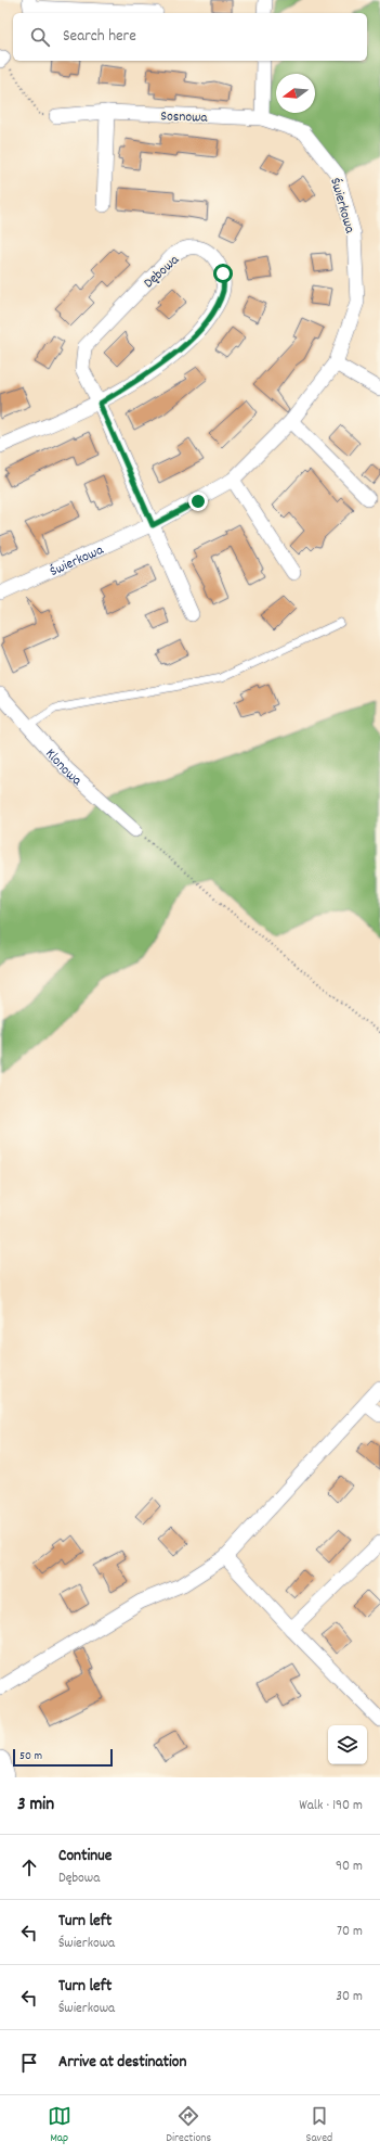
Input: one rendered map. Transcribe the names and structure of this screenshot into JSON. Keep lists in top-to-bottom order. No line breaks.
{"streets":{"street":["Sosnowa","Świerkowa","Dębowa","Klonowa"]},"crossings":[["Sosnowa","Świerkowa"]],"scale_bar":"50 m","north":"left","page":{"search":"Search here","scale":"50 m","heading":["3 min","Walk · 190 m"],"list":[["Continue","Dębowa","90 m"],["Turn left","Świerkowa","70 m"],["Turn left","Świerkowa","30 m"],"Arrive at destination"],"nav":["Map","Directions","Saved"]}}
